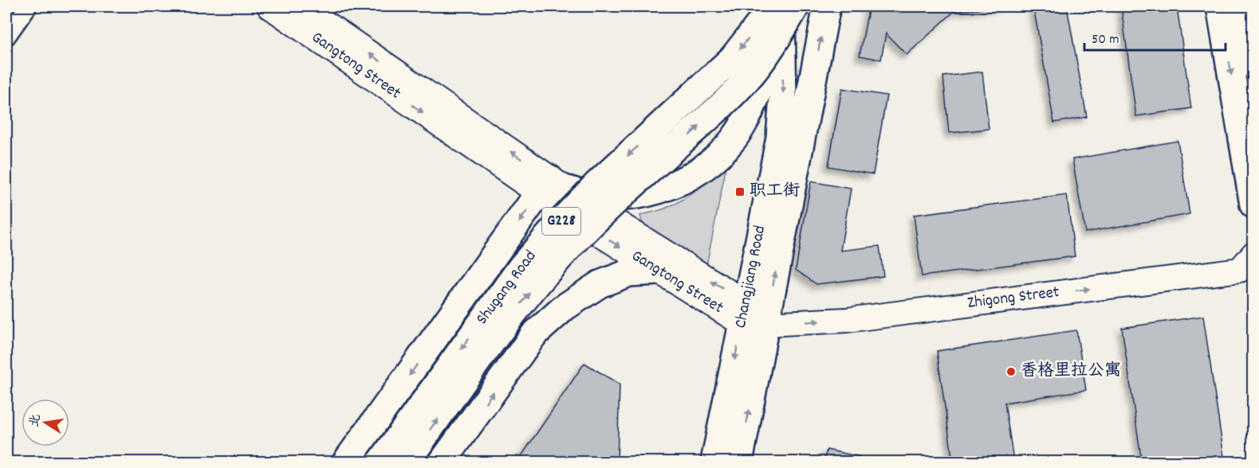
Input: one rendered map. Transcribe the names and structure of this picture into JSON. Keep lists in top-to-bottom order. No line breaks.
{"streets":{"main road":["G228","Changjiang Road","Shugang Road"],"street":["Gangtong Street","Zhigong Street"]},"crossings":[["Gangtong Street","Changjiang Road"],["Gangtong Street","Zhigong Street"],["Changjiang Road","Shugang Road"],["Changjiang Road","Zhigong Street"]],"one_way":["Zhigong Street"],"places":{"transit":["职工街"],"other":["香格里拉公寓"]},"scale_bar":"50 m","north":"left"}
